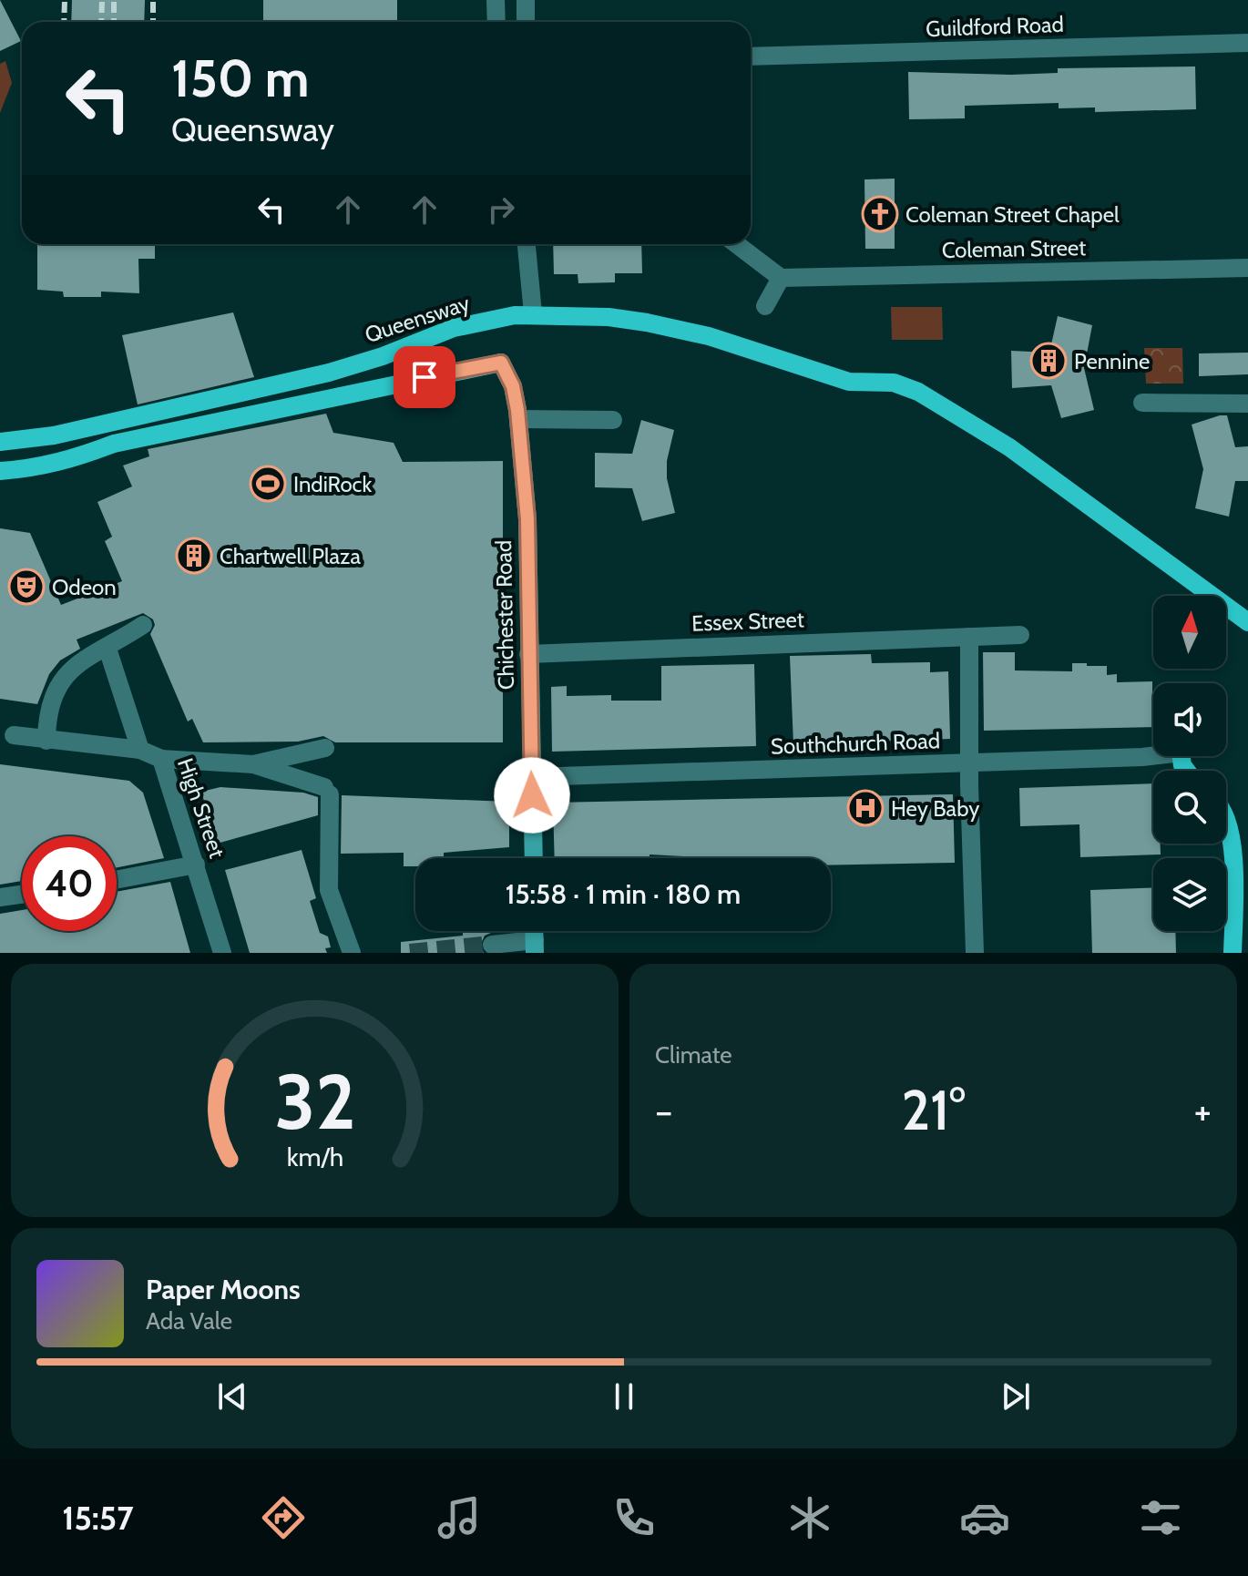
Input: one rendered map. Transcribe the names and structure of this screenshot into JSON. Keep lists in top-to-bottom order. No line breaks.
{"streets":{"main road":["Queensway"],"street":["Guildford Road","Coleman Street","Chichester Road","Essex Street","Southchurch Road","High Street"]},"crossings":[["Chichester Road","Essex Street"],["Chichester Road","Southchurch Road"]],"places":{"church":["Coleman Street Chapel"],"building":["Pennine","Chartwell Plaza"],"sports":["IndiRock"],"theatre":["Odeon"],"hospital":["Hey Baby"]},"north":"top","page":{"turn":["150 m","Queensway"],"limit":"40","trip":"15:58 · 1 min · 180 m","tile":"Climate","heat":["−","21°","+"],"song":["Paper Moons","Ada Vale"],"tabs":"15:57","gauge":["32","km/h"]}}
